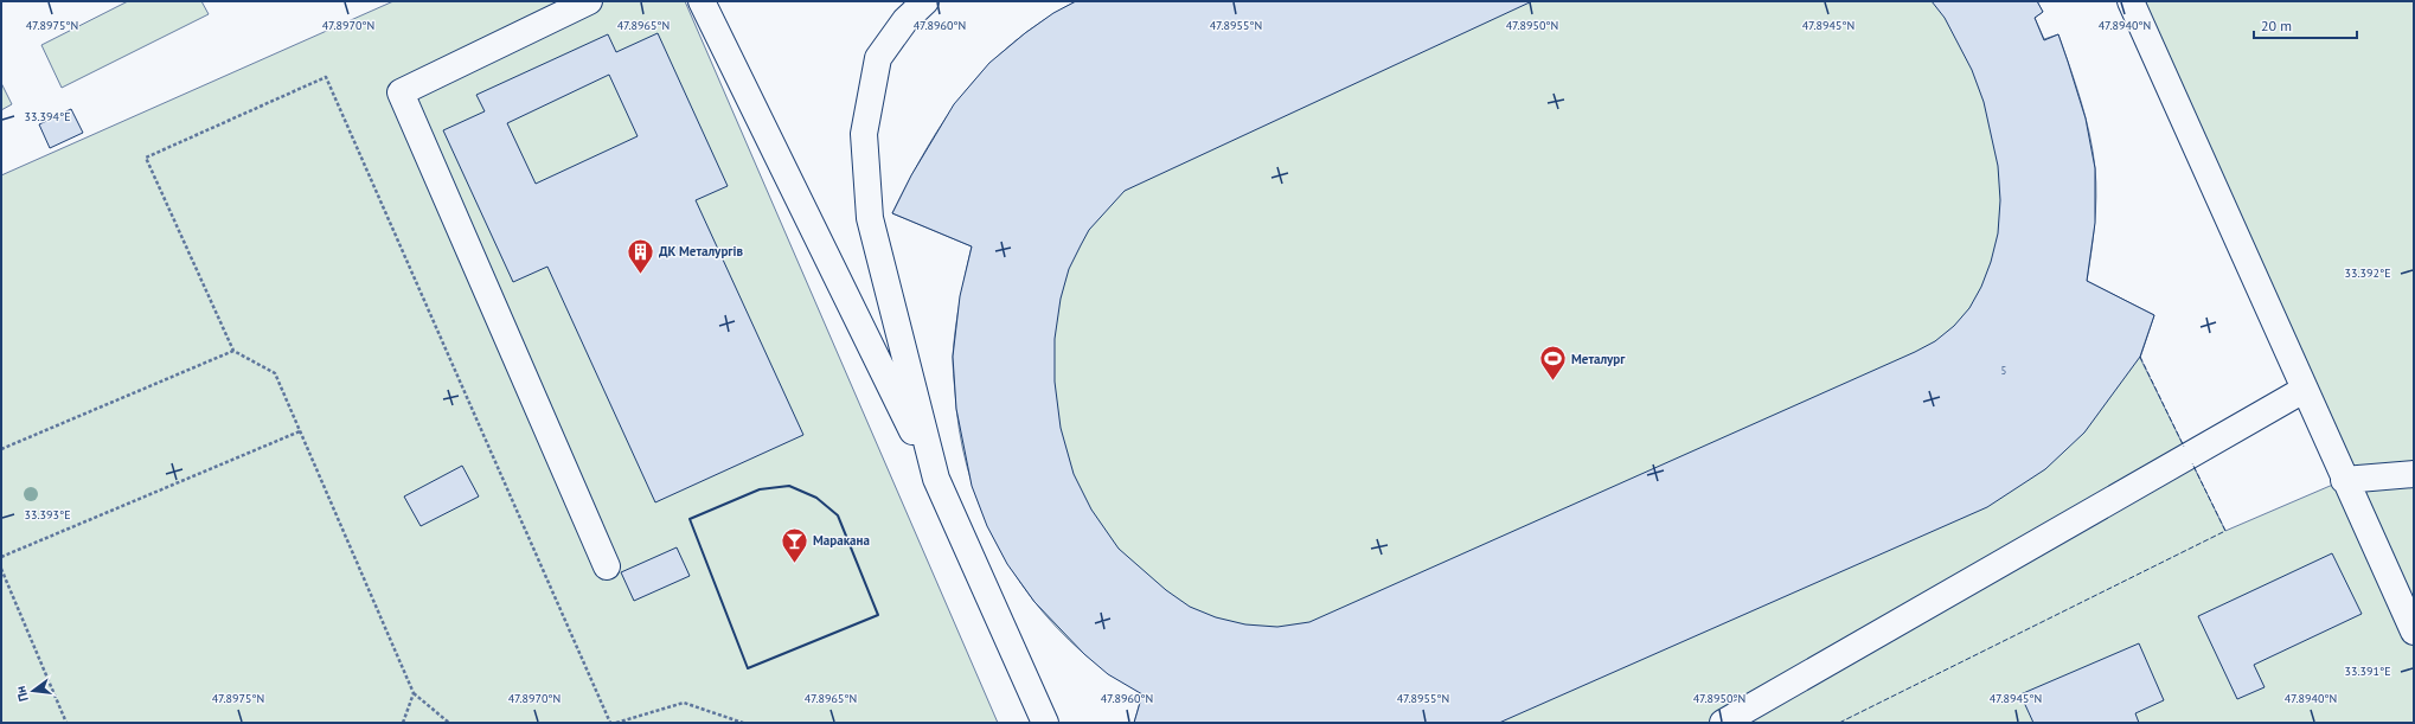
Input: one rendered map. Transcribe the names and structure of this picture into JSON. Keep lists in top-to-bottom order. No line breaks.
{"places":{"building":["ДК Металургів"],"sports":["Металург"],"bar":["Маракана"]},"house_numbers":["5"],"scale_bar":"20 m","north":"left","coordinates":["47.8975°N","47.8970°N","47.8965°N","47.8960°N","47.8955°N","47.8950°N","47.8945°N","47.8940°N","33.394°E","33.392°E","33.393°E","33.391°E"]}
